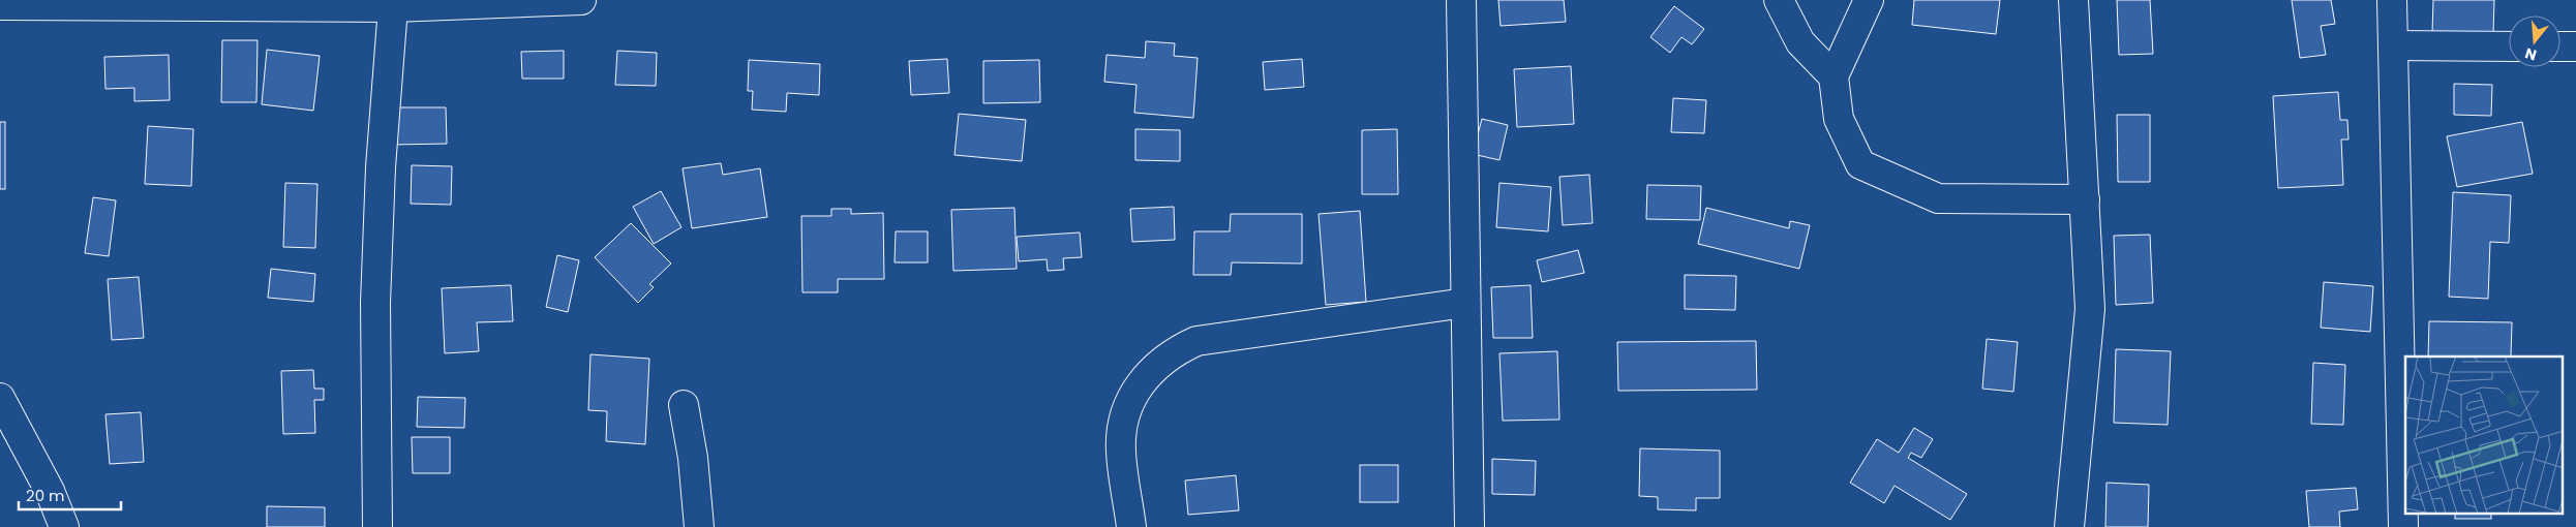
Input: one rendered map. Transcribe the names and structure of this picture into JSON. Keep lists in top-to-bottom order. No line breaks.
{"scale_bar":"20 m","north":"bottom"}
